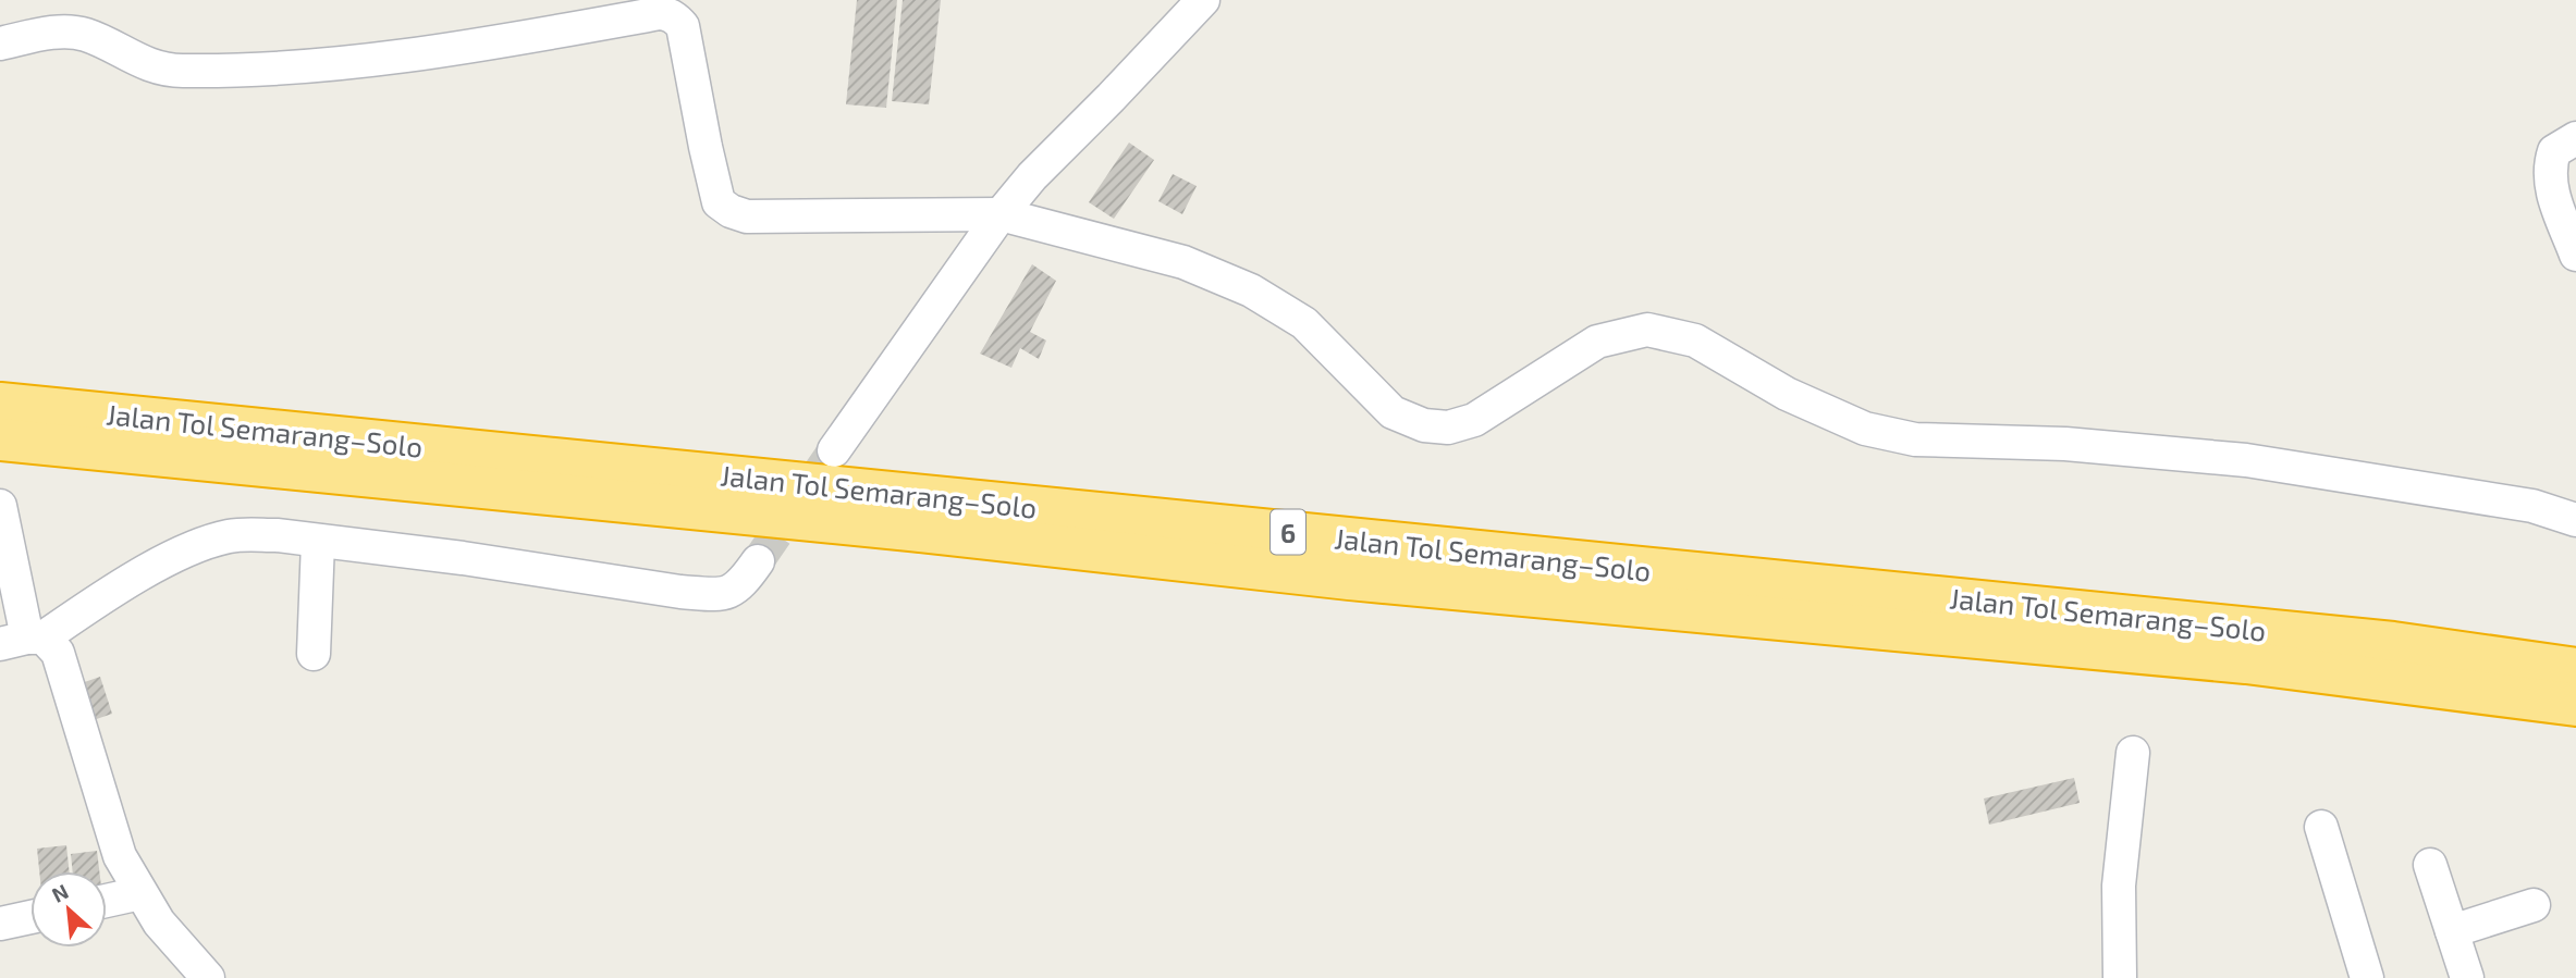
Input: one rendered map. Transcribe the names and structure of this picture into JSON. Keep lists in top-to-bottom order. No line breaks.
{"streets":{"highway":["Jalan Tol Semarang–Solo","6"]},"north":"top left"}
